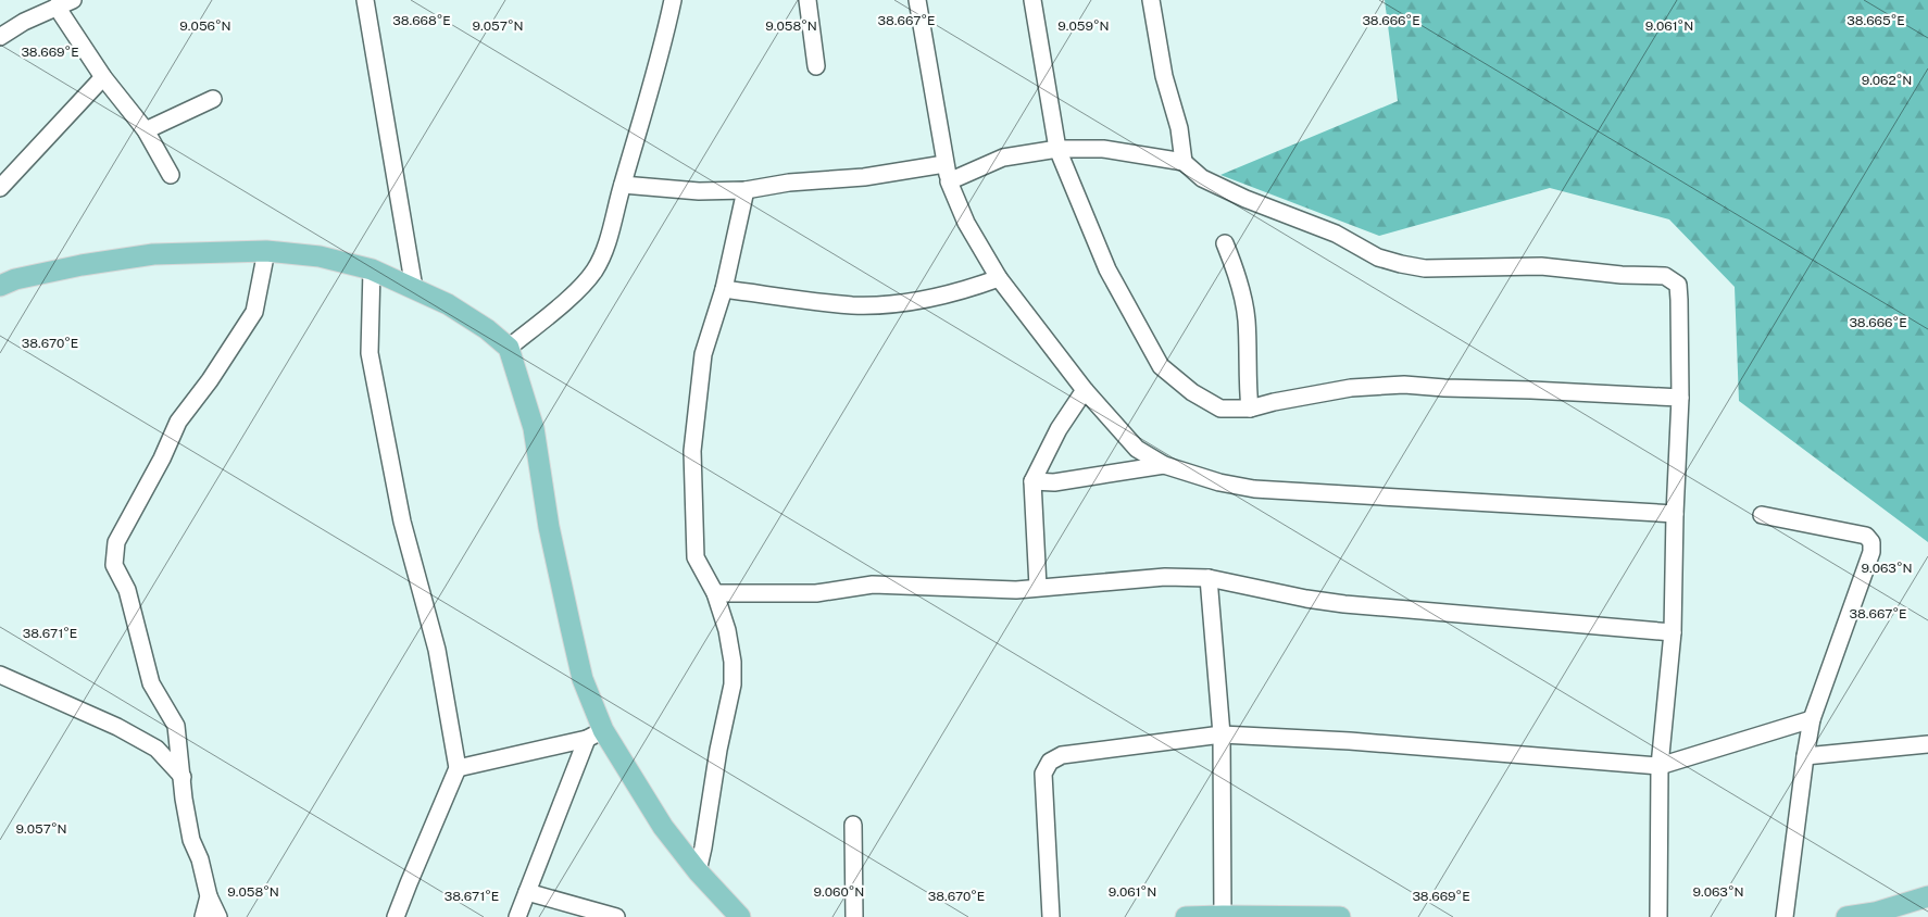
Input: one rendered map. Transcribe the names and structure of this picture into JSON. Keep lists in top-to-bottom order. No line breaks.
{"coordinates":["38.665°E","38.668°E","38.667°E","38.666°E","9.056°N","9.057°N","9.059°N","9.061°N","9.058°N","38.669°E","9.062°N","38.670°E","9.063°N","38.671°E","9.060°N"]}
